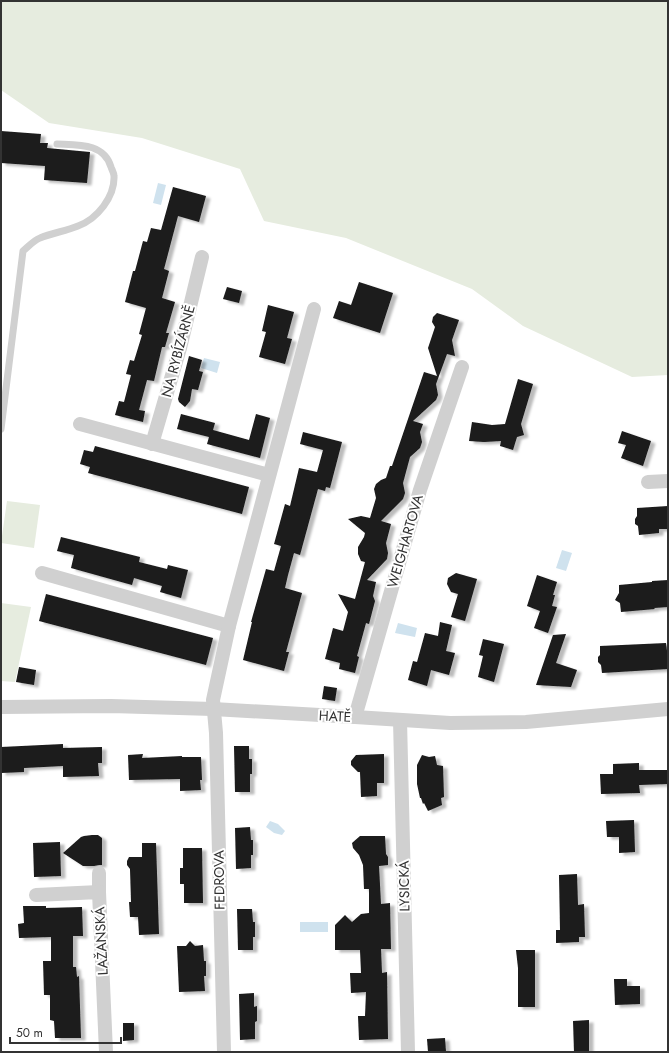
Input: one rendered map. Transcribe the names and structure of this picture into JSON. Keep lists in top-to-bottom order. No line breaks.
{"streets":{"street":["NA RYBÍZÁRNĚ","WEIGHARTOVA","HATĚ","FEDROVA","LYSICKÁ","LAŽANSKÁ"]},"crossings":[["WEIGHARTOVA","HATĚ"],["HATĚ","FEDROVA"],["HATĚ","LYSICKÁ"]],"scale_bar":"50 m"}
